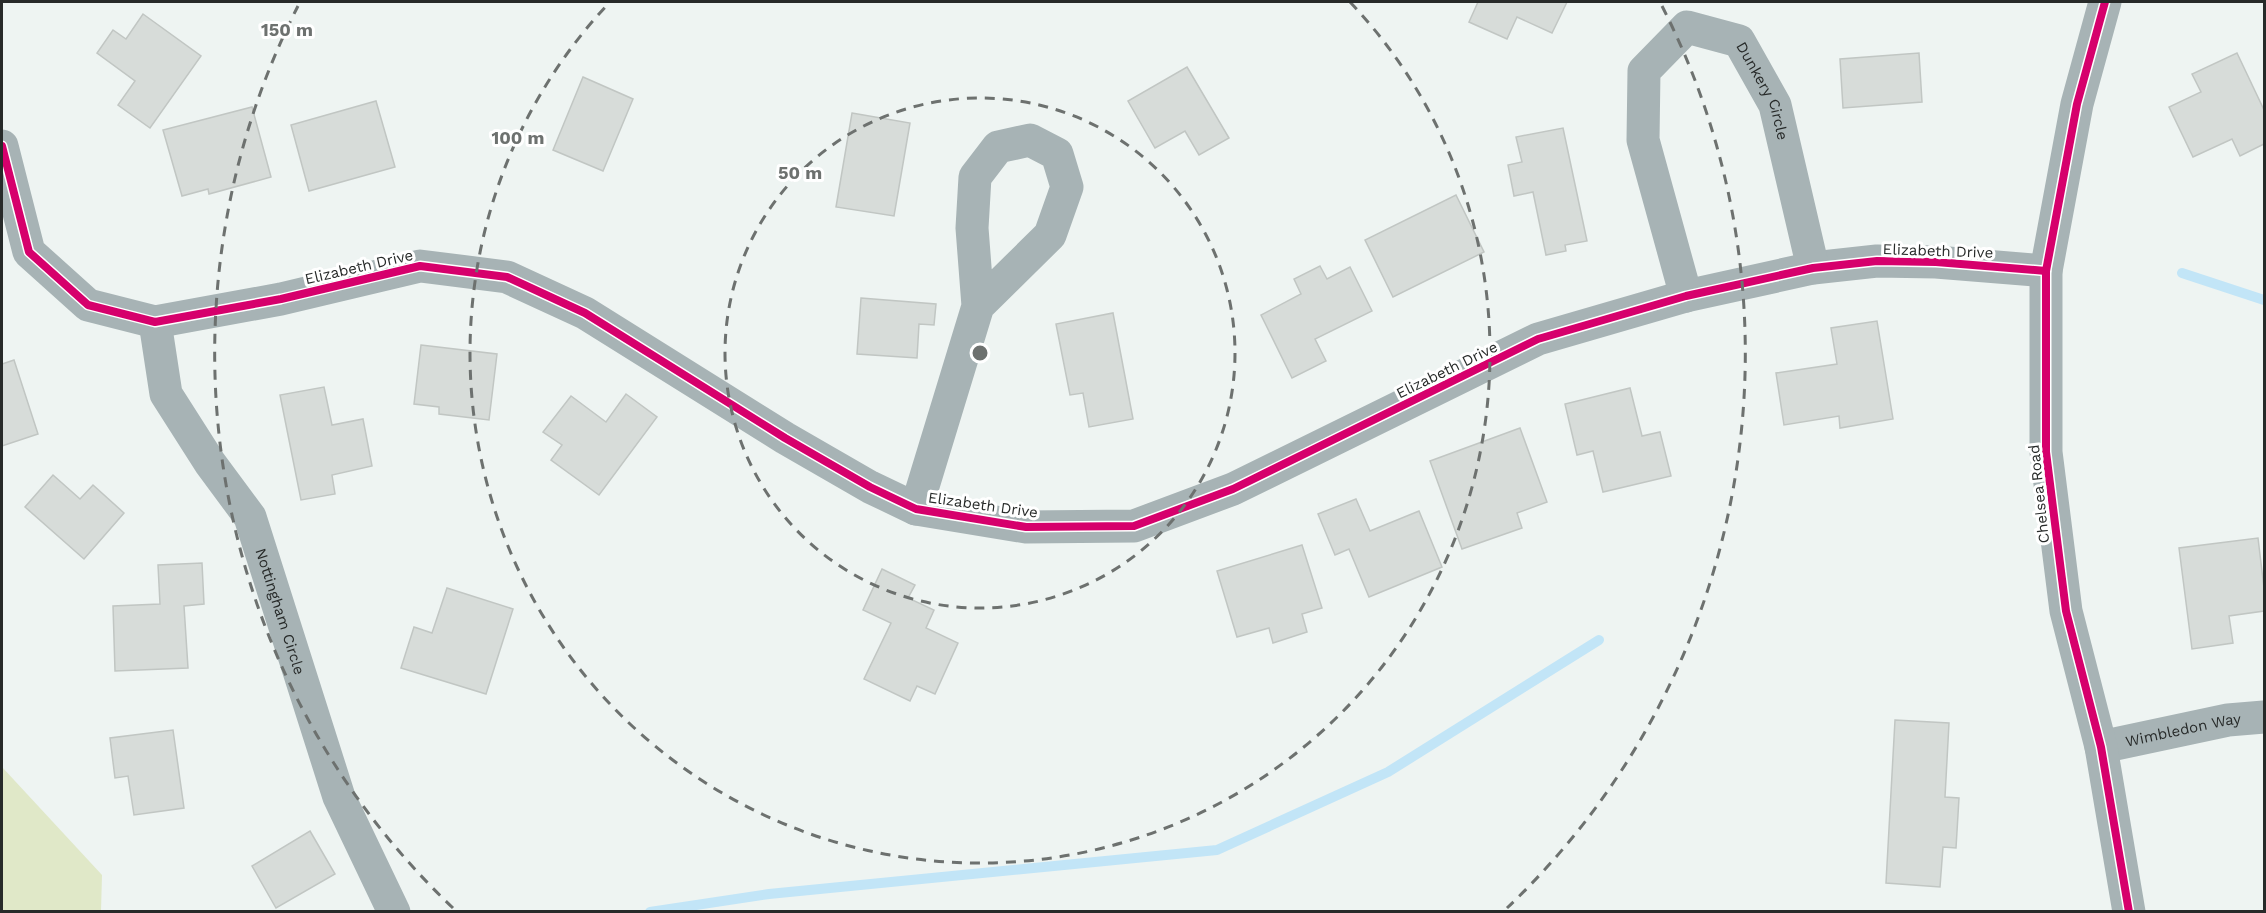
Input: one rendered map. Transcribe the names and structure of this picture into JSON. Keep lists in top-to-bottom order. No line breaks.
{"streets":{"street":["Dunkery Circle","Elizabeth Drive","Chelsea Road","Nottingham Circle","Wimbledon Way"]},"crossings":[["Dunkery Circle","Elizabeth Drive"],["Elizabeth Drive","Chelsea Road"],["Elizabeth Drive","Nottingham Circle"],["Chelsea Road","Wimbledon Way"]],"rings":["150 m","100 m","50 m"]}
